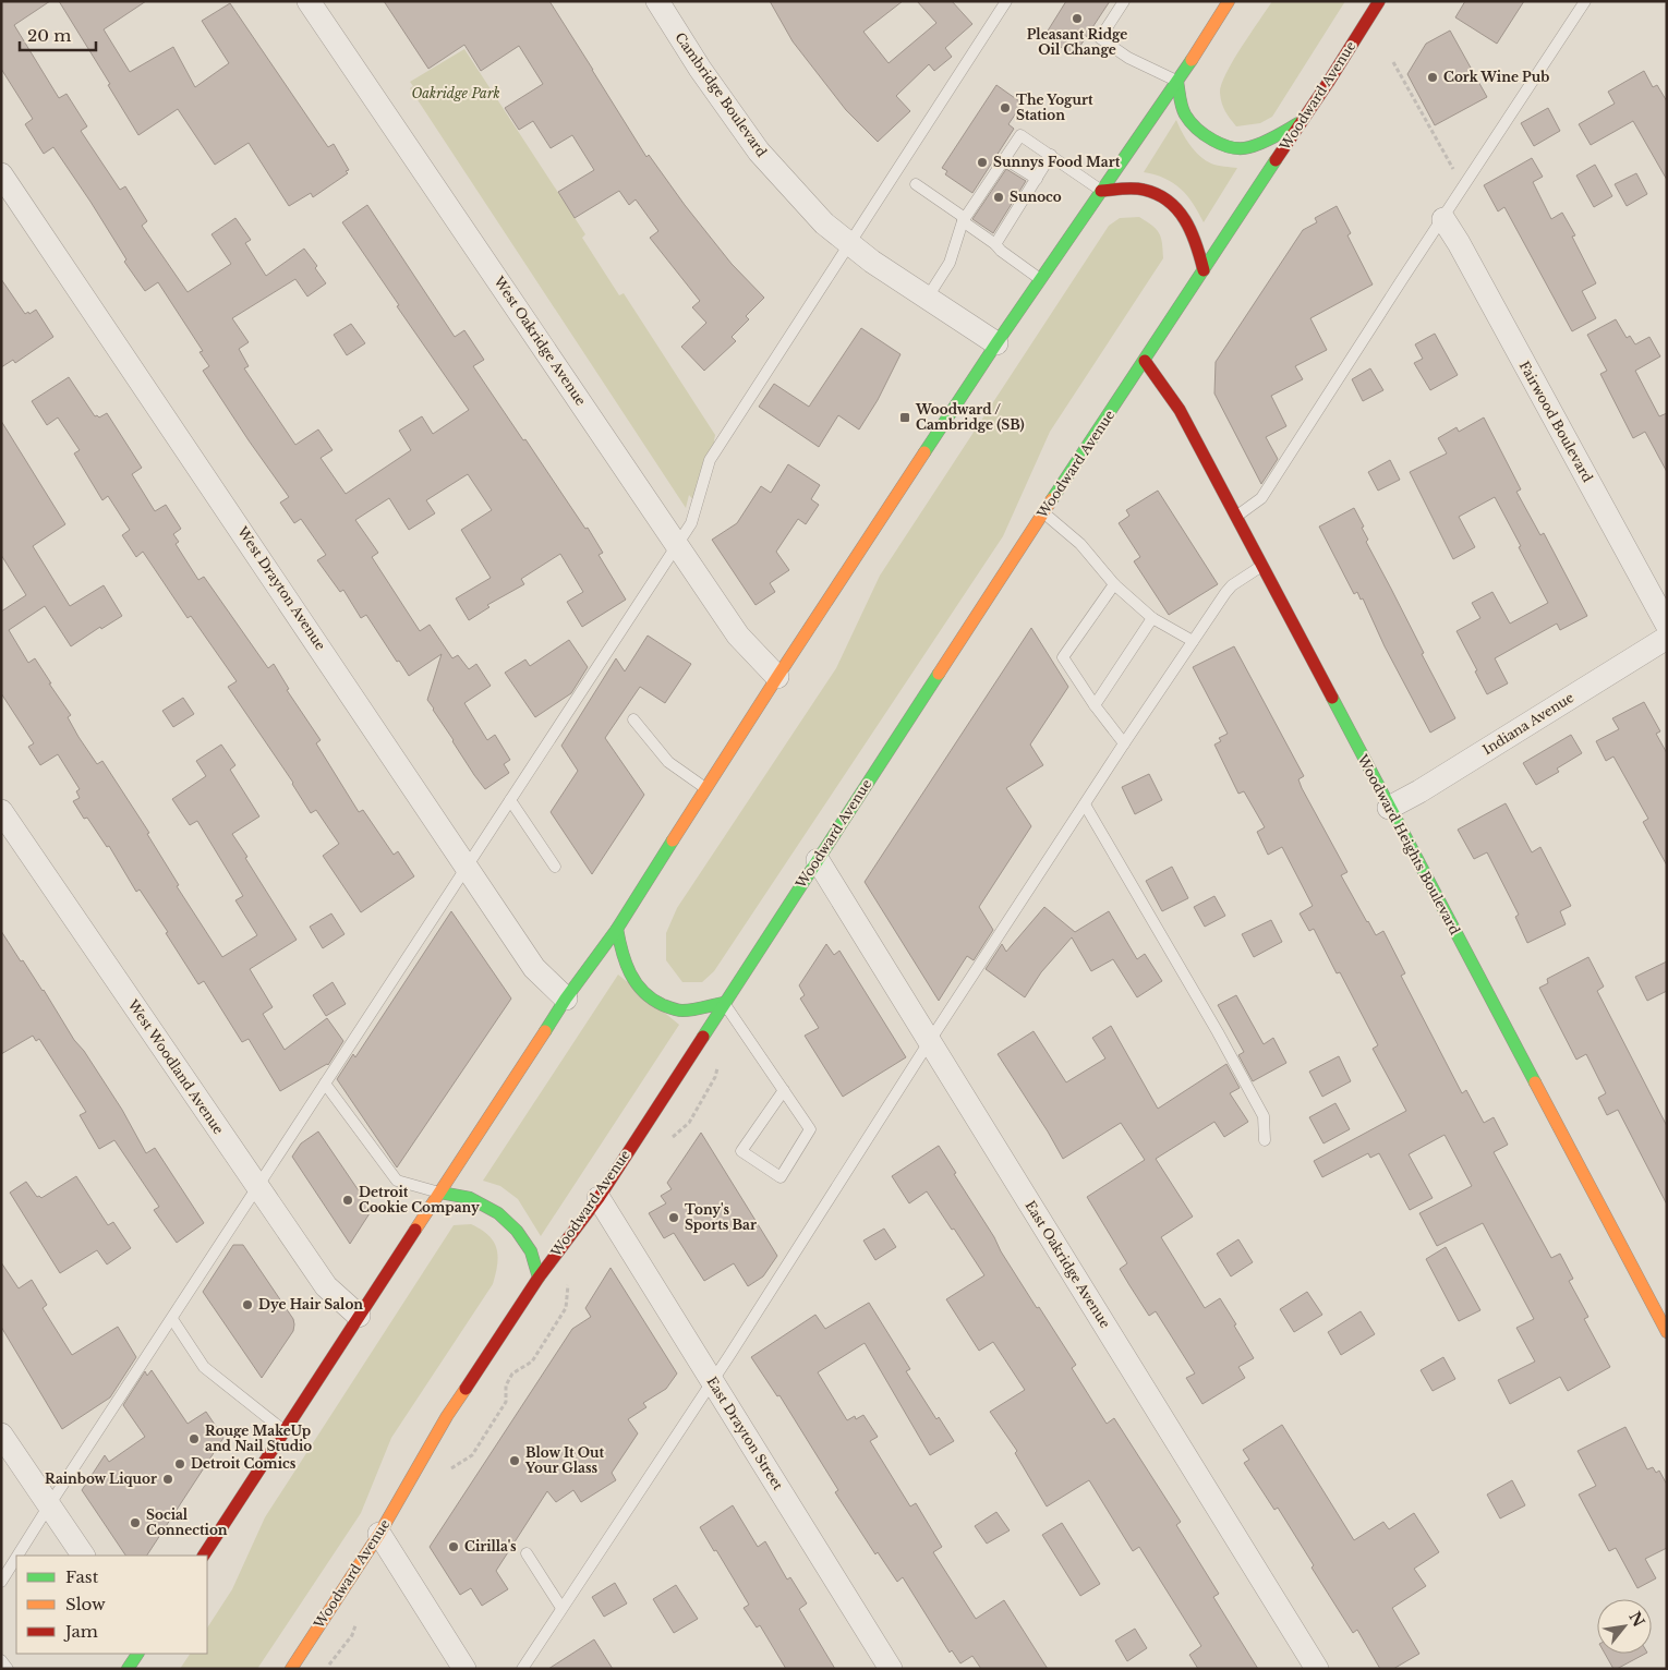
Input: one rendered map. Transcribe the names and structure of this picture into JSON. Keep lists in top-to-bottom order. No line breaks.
{"streets":{"main road":["Woodward Avenue","Woodward Heights Boulevard"],"street":["Cambridge Boulevard","West Oakridge Avenue","Fairwood Boulevard","West Drayton Avenue","Indiana Avenue","West Woodland Avenue","East Oakridge Avenue","East Drayton Street"]},"crossings":[["Woodward Avenue","Woodward Heights Boulevard"],["Woodward Avenue","East Oakridge Avenue"],["Woodward Avenue","East Drayton Street"],["Indiana Avenue","Woodward Heights Boulevard"]],"parks":["Oakridge Park"],"places":{"other":["Pleasant Ridge Oil Change","Cork Wine Pub","The Yogurt Station","Sunnys Food Mart","Sunoco","Detroit Cookie Company","Tony's Sports Bar","Dye Hair Salon","Rouge MakeUp and Nail Studio","Blow It Out Your Glass","Detroit Comics","Rainbow Liquor","Social Connection","Cirilla's"],"transit":["Woodward / Cambridge (SB)"]},"legend":["Fast","Slow","Jam"],"scale_bar":"20 m","north":"top right"}
